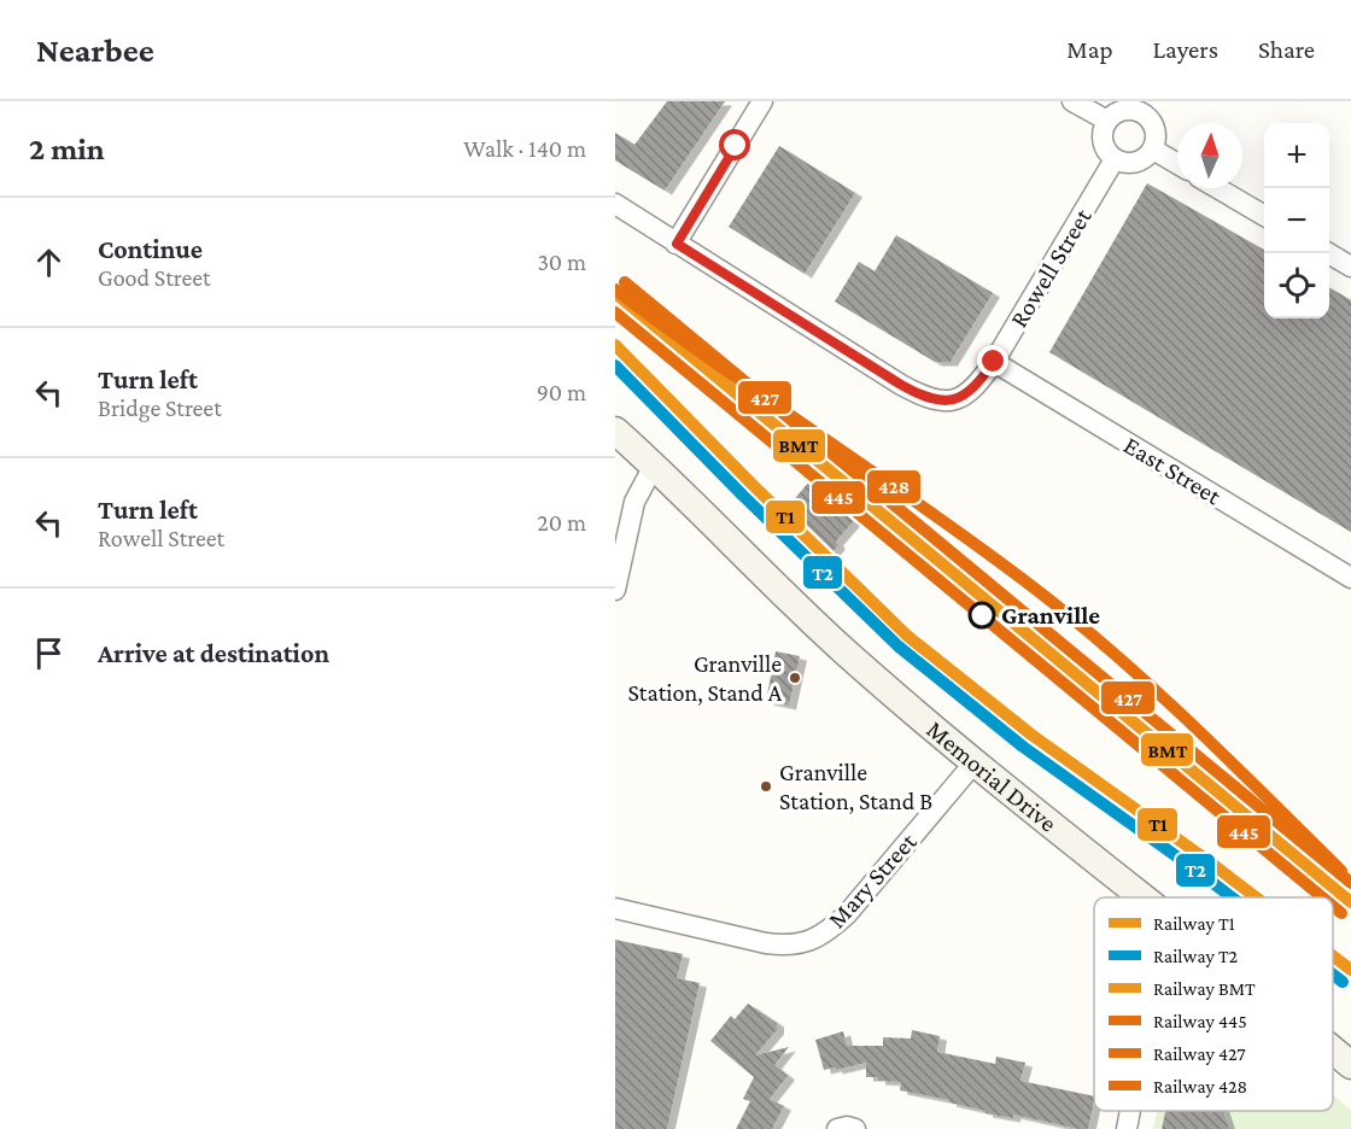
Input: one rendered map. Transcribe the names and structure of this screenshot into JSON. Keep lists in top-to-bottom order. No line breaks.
{"streets":{"main road":["Memorial Drive"],"street":["Rowell Street","East Street","Mary Street"]},"crossings":[["Rowell Street","East Street"],["Memorial Drive","Mary Street"]],"places":["Granville","Granville Station, Stand A","Granville Station, Stand B"],"lines":["rail line 427","rail line 428","rail line BMT","rail line 445","rail line T1","rail line T2"],"legend":["Railway T1","Railway T2","Railway BMT","Railway 445","Railway 427","Railway 428"],"north":"top","page":{"header":"Nearbee","nav":["Map","Layers","Share"],"heading":["2 min","Walk · 140 m"],"map_buttons":["+","−"],"list":[["Continue","Good Street","30 m"],["Turn left","Bridge Street","90 m"],["Turn left","Rowell Street","20 m"],"Arrive at destination"]}}
